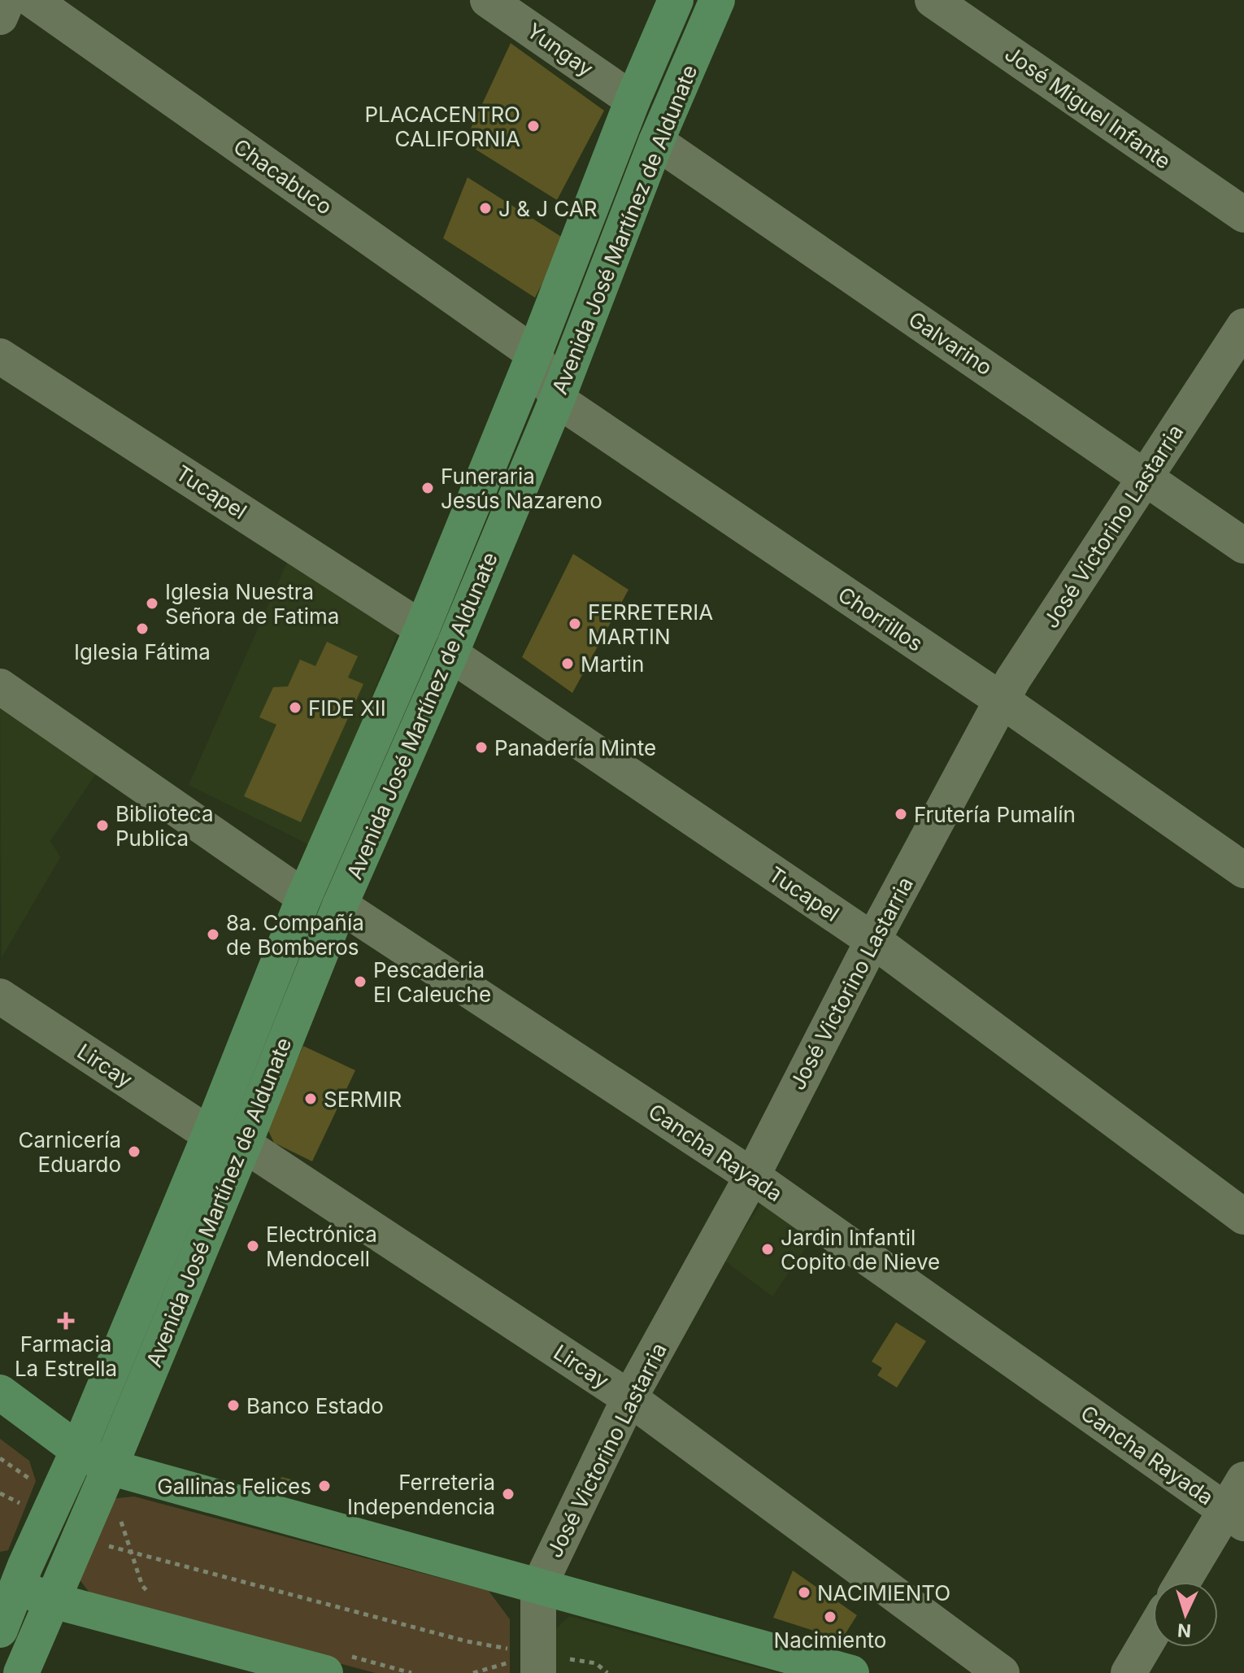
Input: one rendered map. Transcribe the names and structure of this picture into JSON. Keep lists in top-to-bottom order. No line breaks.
{"streets":{"main road":["Avenida José Martínez de Aldunate"],"street":["Yungay","José Miguel Infante","Chacabuco","Galvarino","Tucapel","José Victorino Lastarria","Chorrillos","Lircay","Cancha Rayada"]},"crossings":[["Yungay","Avenida José Martínez de Aldunate"],["Chacabuco","Avenida José Martínez de Aldunate"],["Chacabuco","Chorrillos"],["Avenida José Martínez de Aldunate","Galvarino"],["Avenida José Martínez de Aldunate","Tucapel"],["Avenida José Martínez de Aldunate","Chorrillos"],["Avenida José Martínez de Aldunate","Lircay"],["Avenida José Martínez de Aldunate","Cancha Rayada"],["Galvarino","José Victorino Lastarria"],["Tucapel","José Victorino Lastarria"],["José Victorino Lastarria","Chorrillos"],["José Victorino Lastarria","Lircay"],["José Victorino Lastarria","Cancha Rayada"]],"places":{"other":["PLACACENTRO CALIFORNIA","J & J CAR","Funeraria Jesús Nazareno","Iglesia Nuestra Señora de Fatima","FERRETERIA MARTIN","Iglesia Fátima","Martin","FIDE XII","Panadería Minte","Frutería Pumalín","Biblioteca Publica","8a. Compañía de Bomberos","Pescaderia El Caleuche","SERMIR","Carnicería Eduardo","Electrónica Mendocell","Jardin Infantil Copito de Nieve","Banco Estado","Gallinas Felices","Ferreteria Independencia","NACIMIENTO","Nacimiento"],"health":["Farmacia La Estrella"]},"north":"bottom"}
